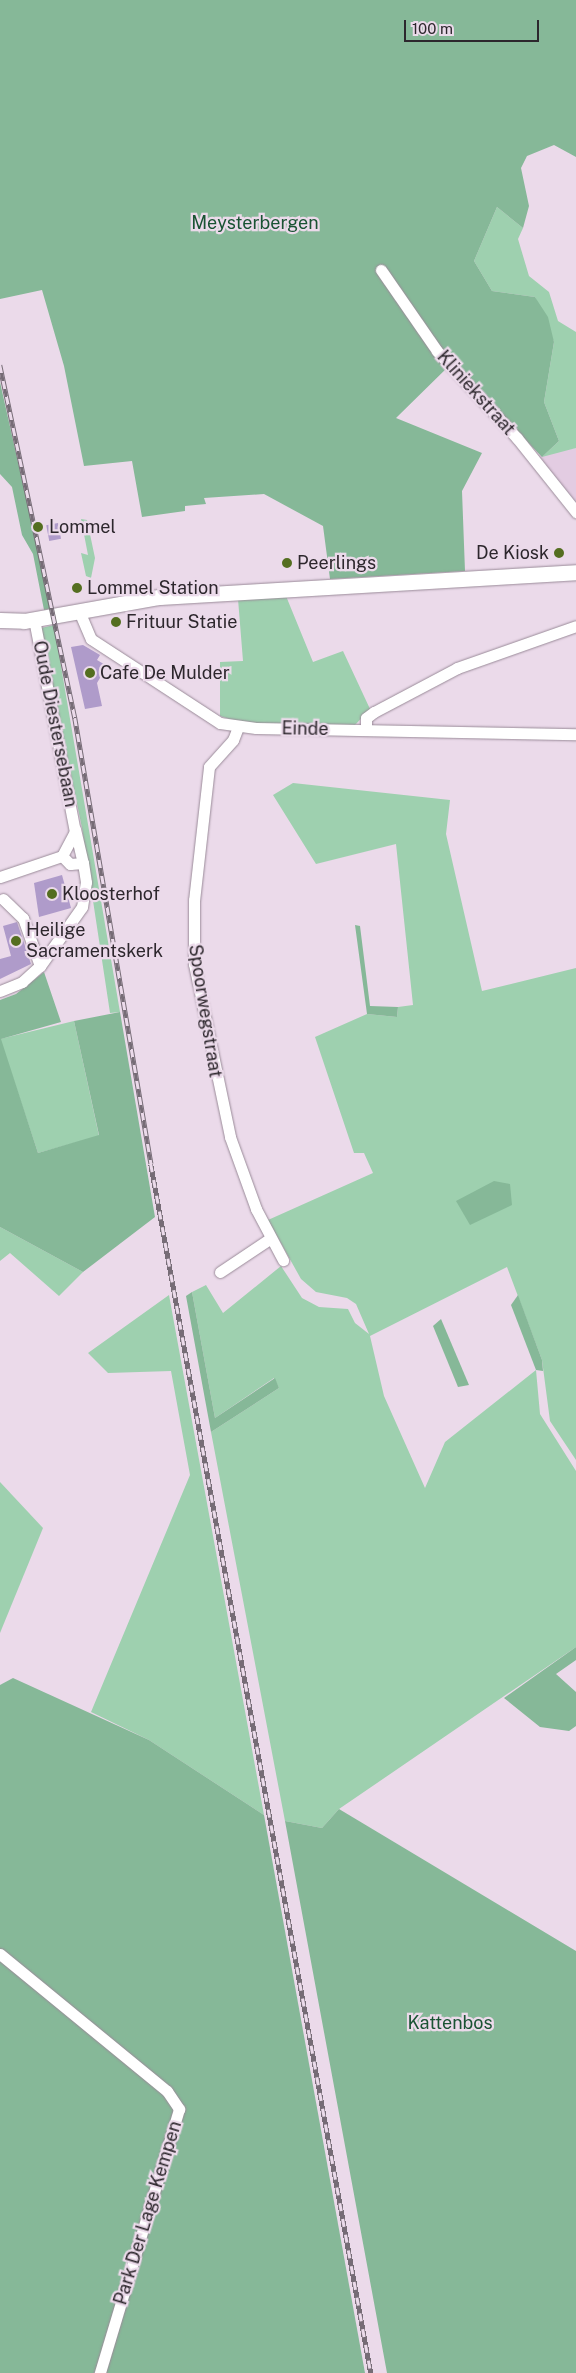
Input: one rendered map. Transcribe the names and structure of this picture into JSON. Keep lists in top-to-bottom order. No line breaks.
{"streets":{"street":["Kliniekstraat","Oude Diestersebaan","Einde","Spoorwegstraat","Park Der Lage Kempen"]},"crossings":[["Einde","Spoorwegstraat"]],"parks":["Meysterbergen","Kattenbos"],"places":["Lommel","De Kiosk","Peerlings","Lommel Station","Frituur Statie","Cafe De Mulder","Kloosterhof","Heilige Sacramentskerk"],"scale_bar":"100 m"}
